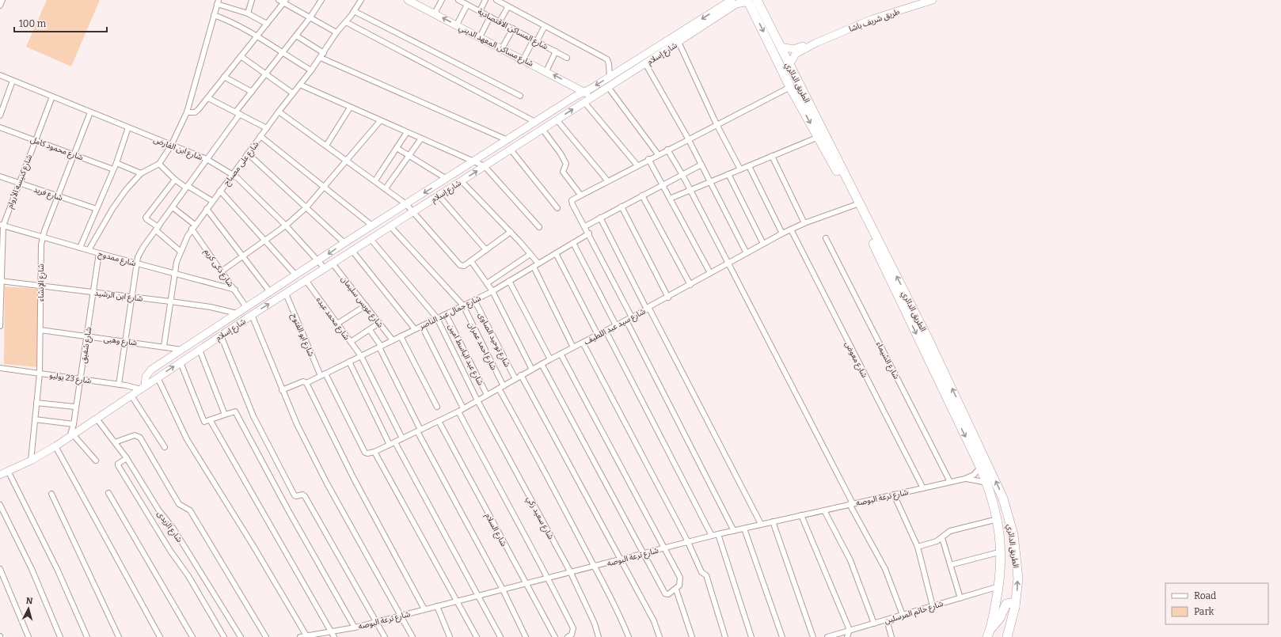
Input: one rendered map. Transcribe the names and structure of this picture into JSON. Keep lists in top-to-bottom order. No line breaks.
{"streets":{"highway":["الطريق الدائري"],"street":["طريق شريف باشا","شارع المساكن الاقتصادية","شارع مساكن المعهد الديني","شارع إسلام","شارع محمود كامل","شارع ابن الفارض","شارع على مصباح","شارع كنيسه الأروام","شارع فريد","شارع ممدوح","شارع ذكى كريم","شارع الإنشاء","شارع ابن الرشيد","شارع عويس سليمان","شارع جمال عبد الناصر","شارع محمد عبده","شارع سيد عبد اللطيف","شارع ابو الفتوح","شارع توحيد الصاوى","شارع وهبى","شارع شفيق","شارع احمد عمران","شارع عبد الباسط امين","شارع معوض","شارع الشيماء","شارع 23 يوليو","شارع ترعة البوصه","شارع سعيد زكي","شارع الزيدى","شارع السلام","شارع خاتم المرسلين"]},"crossings":[["طريق شريف باشا","الطريق الدائري"],["شارع مساكن المعهد الديني","شارع إسلام"],["شارع إسلام","الطريق الدائري"],["شارع إسلام","شارع ابن الفارض"],["شارع إسلام","شارع ذكى كريم"],["شارع إسلام","شارع الإنشاء"],["شارع إسلام","شارع ابن الرشيد"],["شارع إسلام","شارع عويس سليمان"],["شارع إسلام","شارع محمد عبده"],["شارع إسلام","شارع ابو الفتوح"],["شارع إسلام","شارع وهبى"],["شارع إسلام","شارع شفيق"],["شارع إسلام","شارع احمد عمران"],["شارع إسلام","شارع 23 يوليو"],["شارع إسلام","شارع سعيد زكي"],["شارع إسلام","شارع الزيدى"],["الطريق الدائري","شارع سيد عبد اللطيف"],["الطريق الدائري","شارع خاتم المرسلين"],["شارع محمود كامل","شارع كنيسه الأروام"],["شارع محمود كامل","شارع الإنشاء"],["شارع ابن الفارض","شارع على مصباح"],["شارع ابن الفارض","شارع كنيسه الأروام"],["شارع ابن الفارض","شارع الإنشاء"],["شارع على مصباح","شارع ممدوح"],["شارع على مصباح","شارع ذكى كريم"],["شارع على مصباح","شارع ابن الرشيد"],["شارع على مصباح","شارع وهبى"],["شارع كنيسه الأروام","شارع فريد"],["شارع كنيسه الأروام","شارع ممدوح"],["شارع كنيسه الأروام","شارع ابن الرشيد"],["شارع فريد","شارع الإنشاء"],["شارع ممدوح","شارع ذكى كريم"],["شارع ممدوح","شارع الإنشاء"],["شارع ممدوح","شارع شفيق"],["شارع الإنشاء","شارع ابن الرشيد"],["شارع الإنشاء","شارع وهبى"],["شارع الإنشاء","شارع 23 يوليو"],["شارع ابن الرشيد","شارع شفيق"],["شارع عويس سليمان","شارع جمال عبد الناصر"],["شارع جمال عبد الناصر","شارع محمد عبده"],["شارع جمال عبد الناصر","شارع ابو الفتوح"],["شارع جمال عبد الناصر","شارع توحيد الصاوى"],["شارع جمال عبد الناصر","شارع احمد عمران"],["شارع جمال عبد الناصر","شارع عبد الباسط امين"],["شارع جمال عبد الناصر","شارع سعيد زكي"],["شارع محمد عبده","شارع سيد عبد اللطيف"],["شارع سيد عبد اللطيف","شارع توحيد الصاوى"],["شارع سيد عبد اللطيف","شارع احمد عمران"],["شارع سيد عبد اللطيف","شارع عبد الباسط امين"],["شارع سيد عبد اللطيف","شارع معوض"],["شارع سيد عبد اللطيف","شارع سعيد زكي"],["شارع سيد عبد اللطيف","شارع السلام"],["شارع وهبى","شارع شفيق"],["شارع شفيق","شارع 23 يوليو"],["شارع احمد عمران","شارع ترعة البوصه"],["شارع معوض","شارع ترعة البوصه"],["شارع الشيماء","شارع ترعة البوصه"],["شارع ترعة البوصه","شارع سعيد زكي"],["شارع ترعة البوصه","شارع السلام"]],"legend":["Road","Park"],"scale_bar":"100 m","north":"top"}
